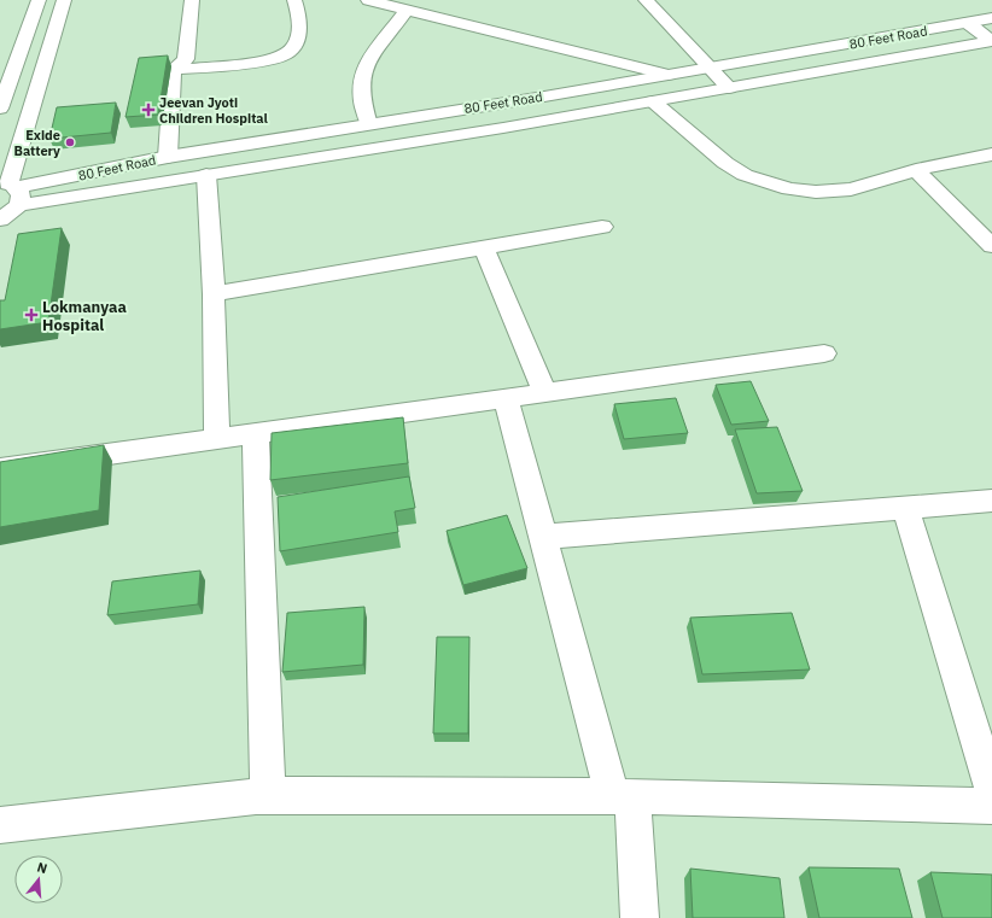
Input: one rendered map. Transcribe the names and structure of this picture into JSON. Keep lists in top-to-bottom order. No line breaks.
{"streets":{"street":["80 Feet Road"]},"places":{"health":["Jeevan Jyoti Children Hospital","Lokmanyaa Hospital"],"other":["Exide Battery"]},"north":"top"}
